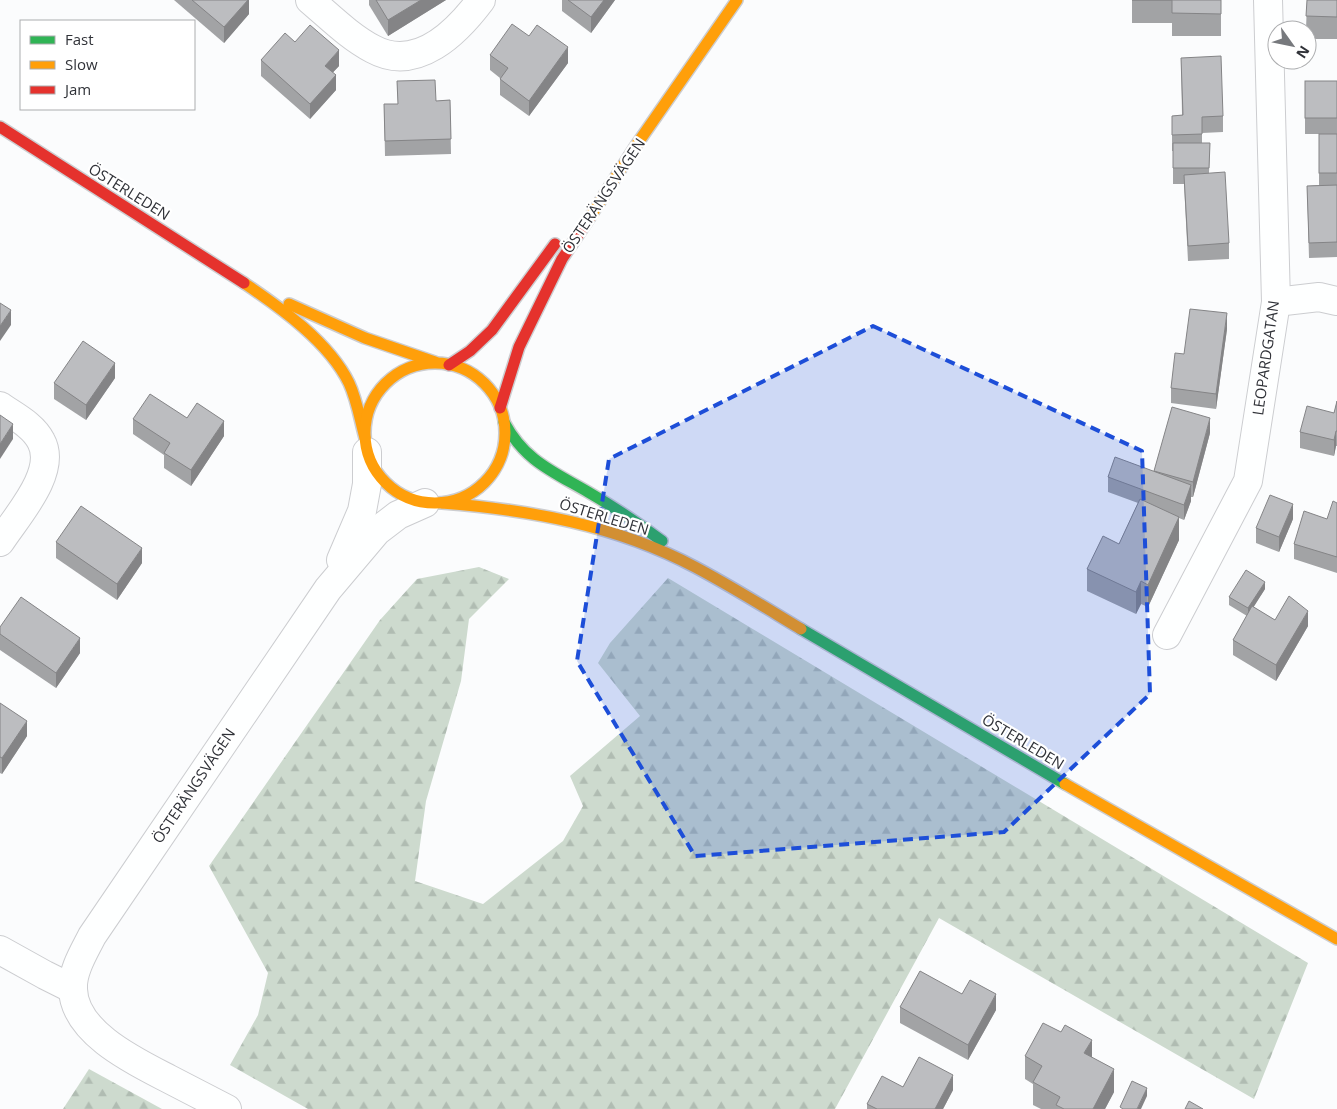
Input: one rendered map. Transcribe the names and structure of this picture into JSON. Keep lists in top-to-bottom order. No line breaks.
{"streets":{"main road":["ÖSTERLEDEN","ÖSTERÄNGSVÄGEN"],"street":["LEOPARDGATAN"]},"crossings":[["ÖSTERLEDEN","ÖSTERÄNGSVÄGEN"]],"legend":["Fast","Slow","Jam"],"north":"bottom right"}
